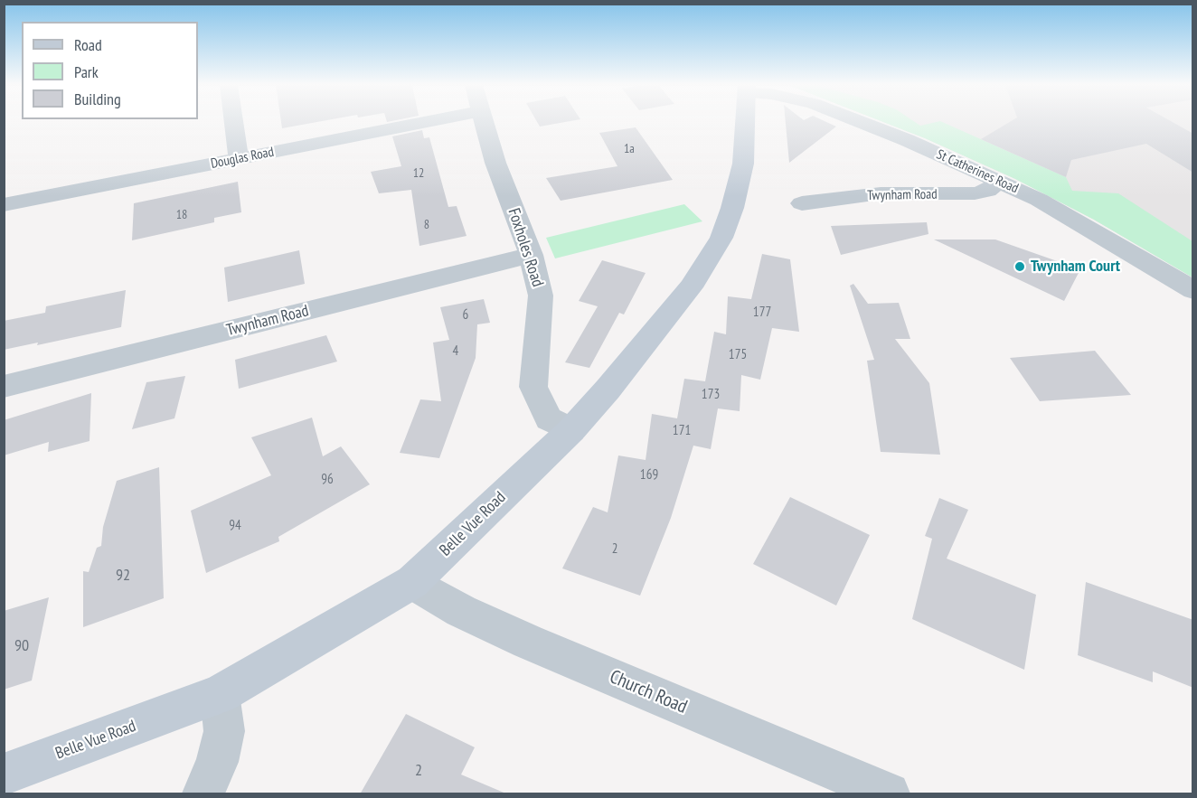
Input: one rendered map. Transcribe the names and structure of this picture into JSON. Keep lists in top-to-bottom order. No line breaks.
{"streets":{"main road":["Belle Vue Road"],"street":["Douglas Road","St Catherines Road","Twynham Road","Foxholes Road","Church Road"]},"crossings":[["St Catherines Road","Twynham Road"],["Twynham Road","Foxholes Road"],["Foxholes Road","Belle Vue Road"],["Belle Vue Road","Church Road"]],"places":["Twynham Court"],"house_numbers":["1a","12","18","8","177","6","4","175","173","171","169","96","94","2","92","90","2"],"legend":["Road","Park","Building"]}
